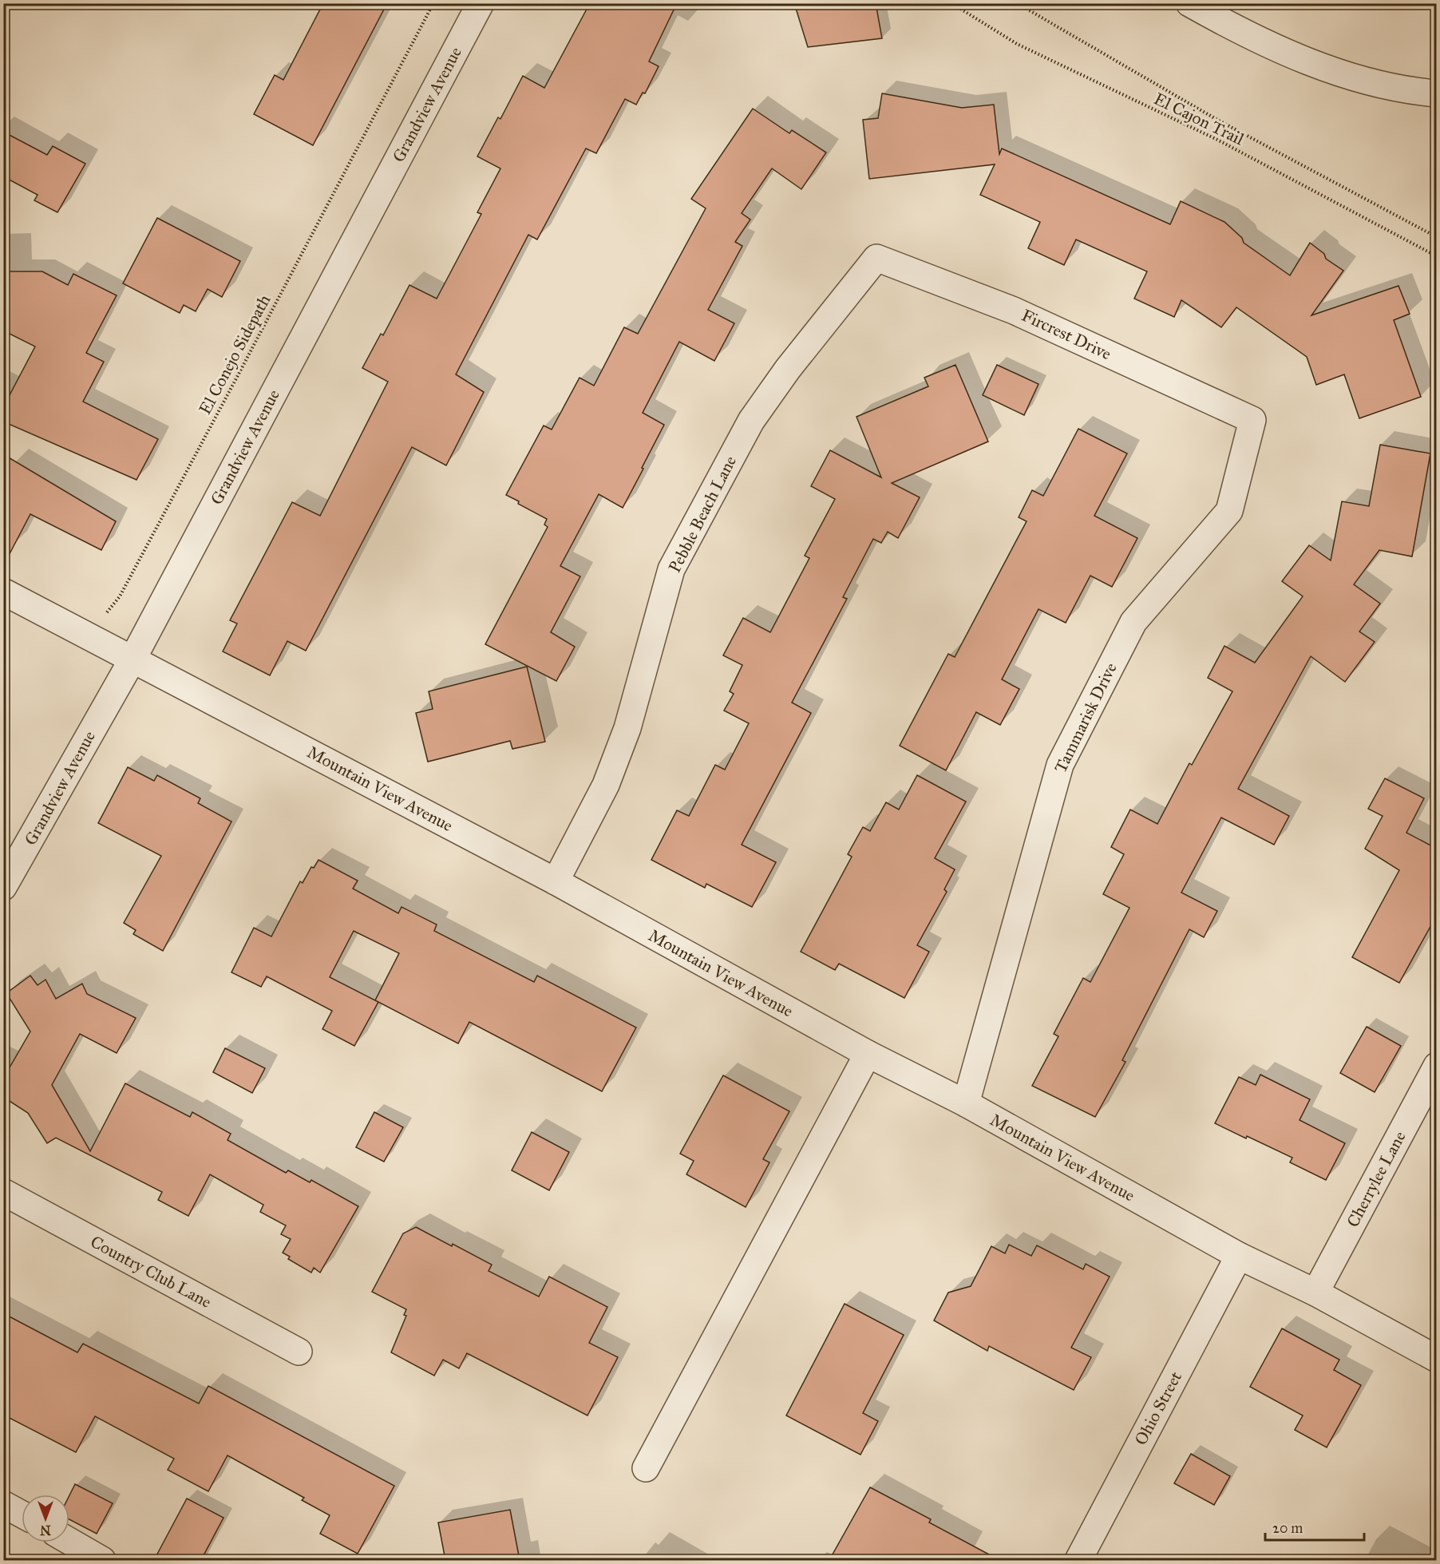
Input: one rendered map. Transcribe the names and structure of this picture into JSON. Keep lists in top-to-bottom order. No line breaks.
{"streets":{"street":["Grandview Avenue","Fircrest Drive","Pebble Beach Lane","Tammarisk Drive","Mountain View Avenue","Cherrylee Lane","Country Club Lane","Ohio Street"],"path":["El Cajon Trail","El Conejo Sidepath"]},"crossings":[["Grandview Avenue","Mountain View Avenue"],["Fircrest Drive","Pebble Beach Lane"],["Fircrest Drive","Tammarisk Drive"],["Pebble Beach Lane","Mountain View Avenue"],["Tammarisk Drive","Mountain View Avenue"],["Mountain View Avenue","Cherrylee Lane"],["Mountain View Avenue","Ohio Street"]],"scale_bar":"20 m","north":"bottom"}
